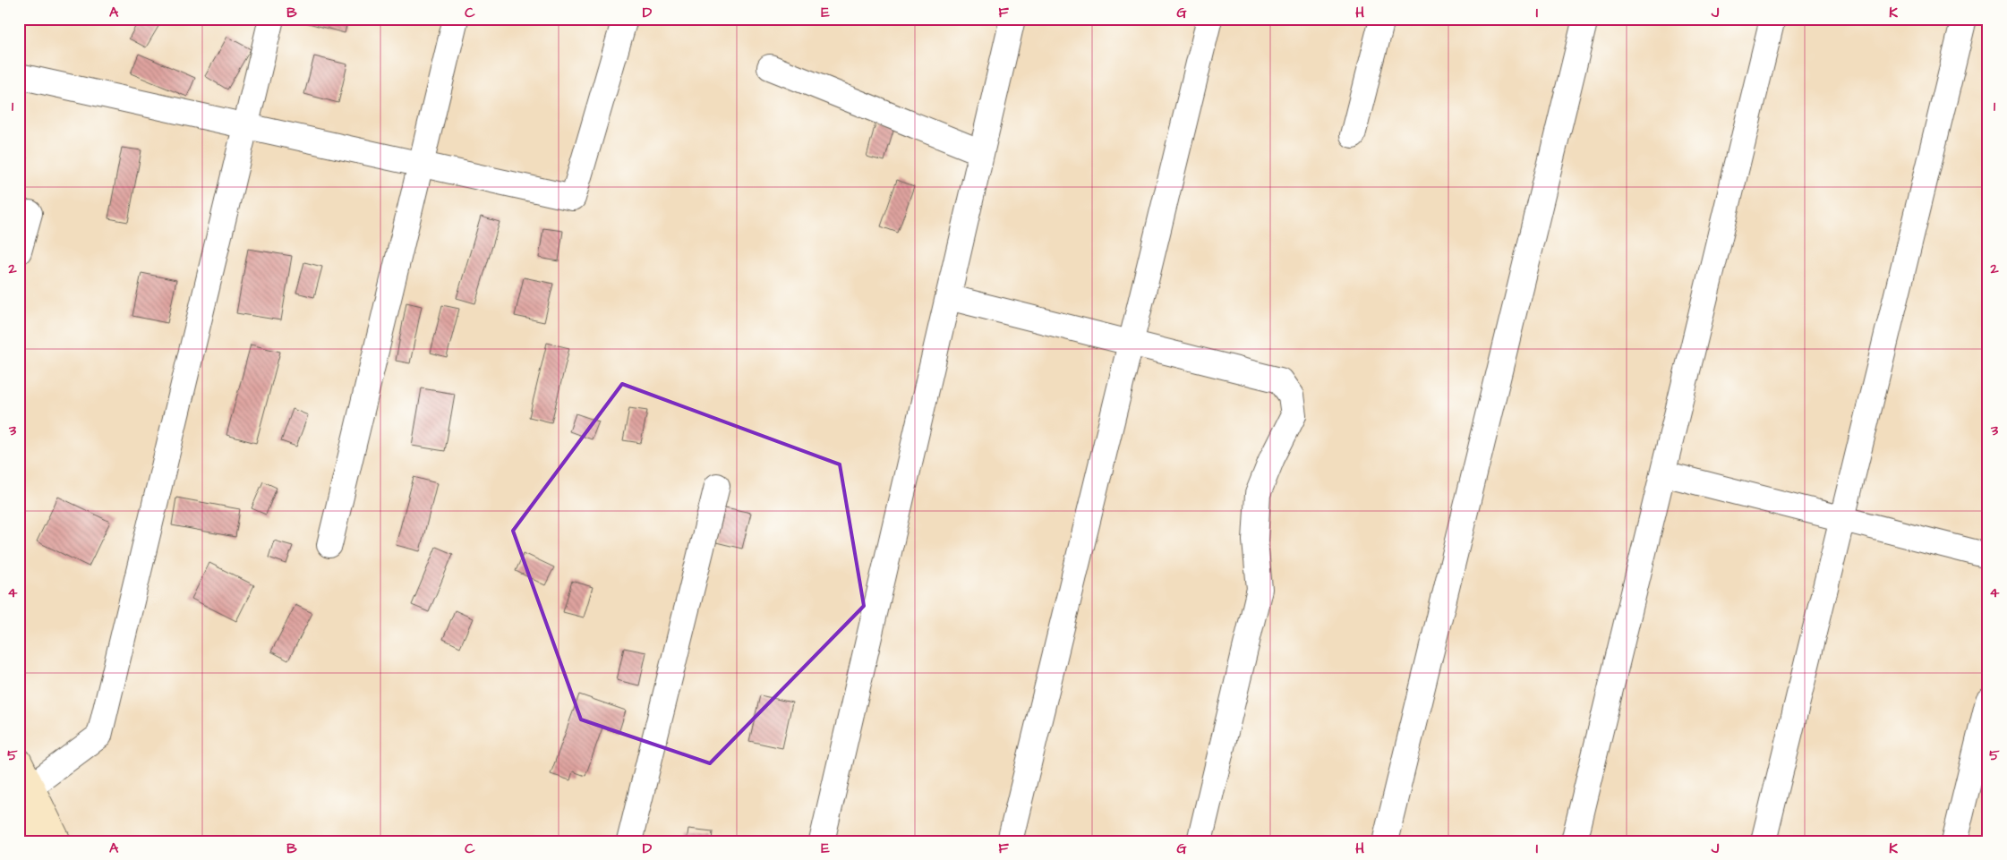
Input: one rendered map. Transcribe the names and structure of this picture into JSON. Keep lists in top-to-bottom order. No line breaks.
{"grid":{"columns":["A","B","C","D","E","F","G","H","I","J","K"],"rows":["1","2","3","4","5"]}}
